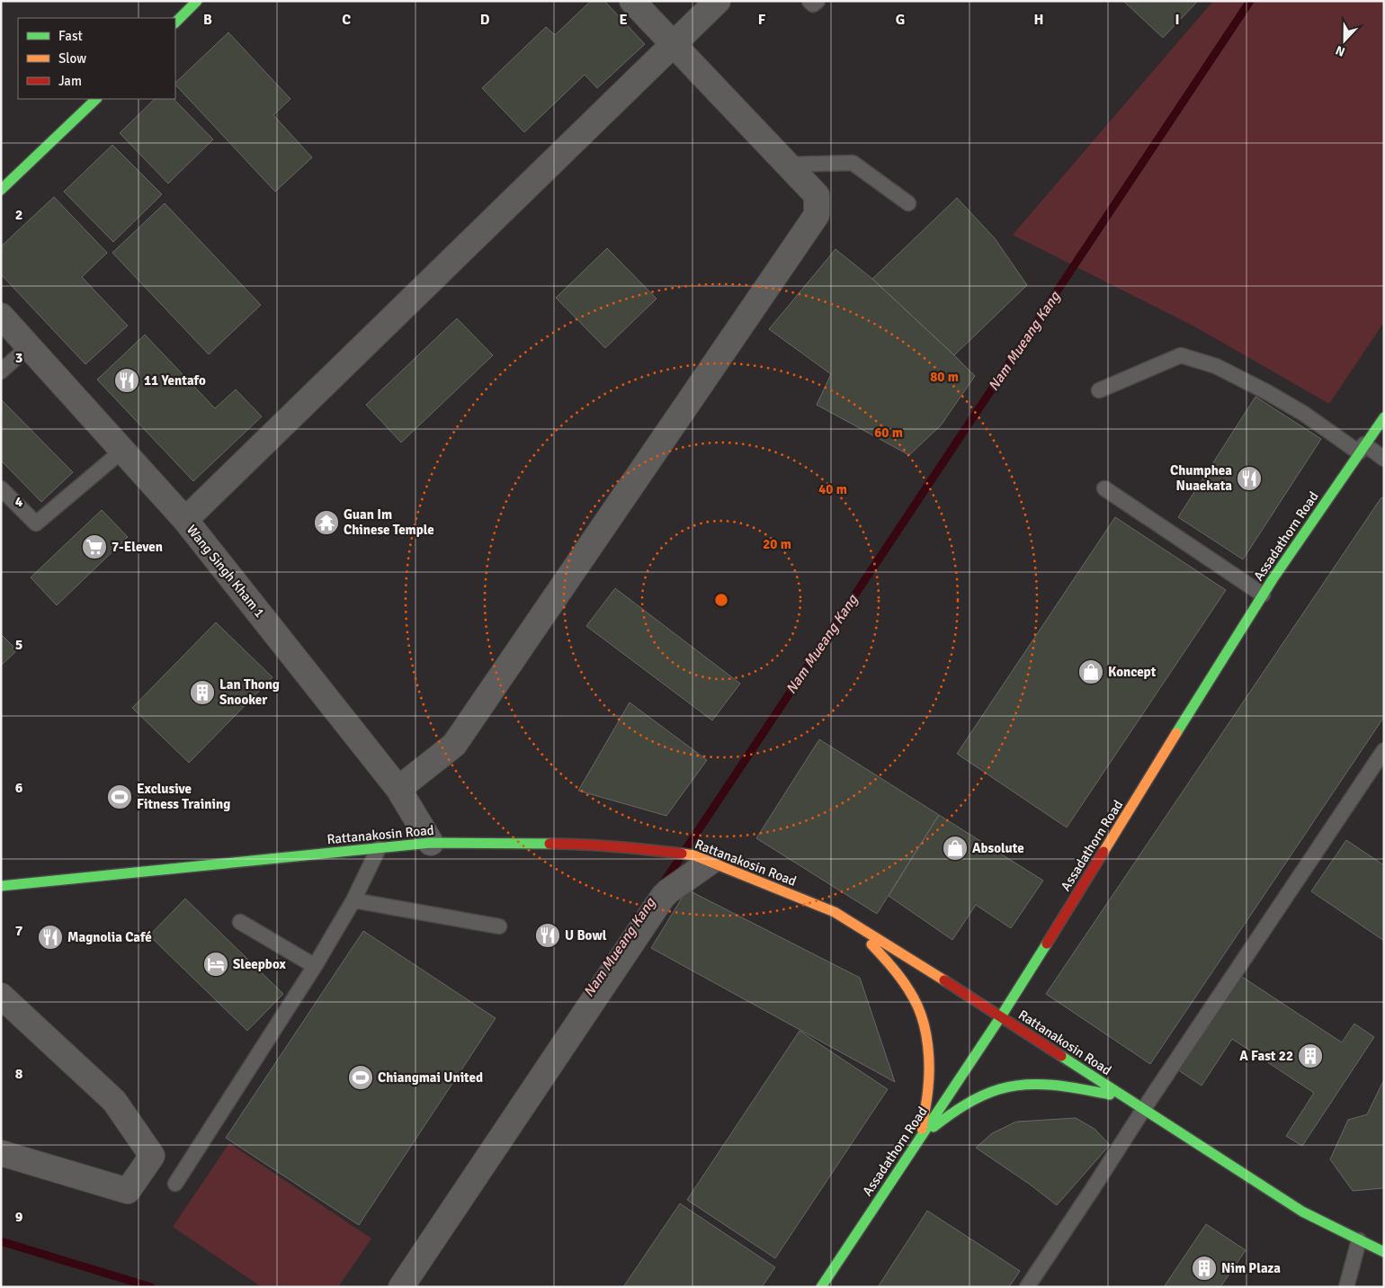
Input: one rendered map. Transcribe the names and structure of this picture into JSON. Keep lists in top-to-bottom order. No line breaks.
{"streets":{"street":["Assadathorn Road","Wang Singh Kham 1","Rattanakosin Road"]},"crossings":[["Assadathorn Road","Rattanakosin Road"],["Wang Singh Kham 1","Rattanakosin Road"]],"water":["Nam Mueang Kang"],"places":{"restaurant":["11 Yentafo","Chumphea Nuaekata","U Bowl","Magnolia Café"],"temple":["Guan Im Chinese Temple"],"supermarket":["7-Eleven"],"shop":["Koncept","Absolute"],"building":["Lan Thong Snooker","A Fast 22","Nim Plaza"],"sports":["Exclusive Fitness Training","Chiangmai United"],"hotel":["Sleepbox"]},"legend":["Fast","Slow","Jam"],"north":"bottom","grid":{"columns":["B","C","D","E","F","G","H","I"],"rows":["2","3","4","5","6","7","8","9"]},"rings":["80 m","60 m","40 m","20 m"]}
